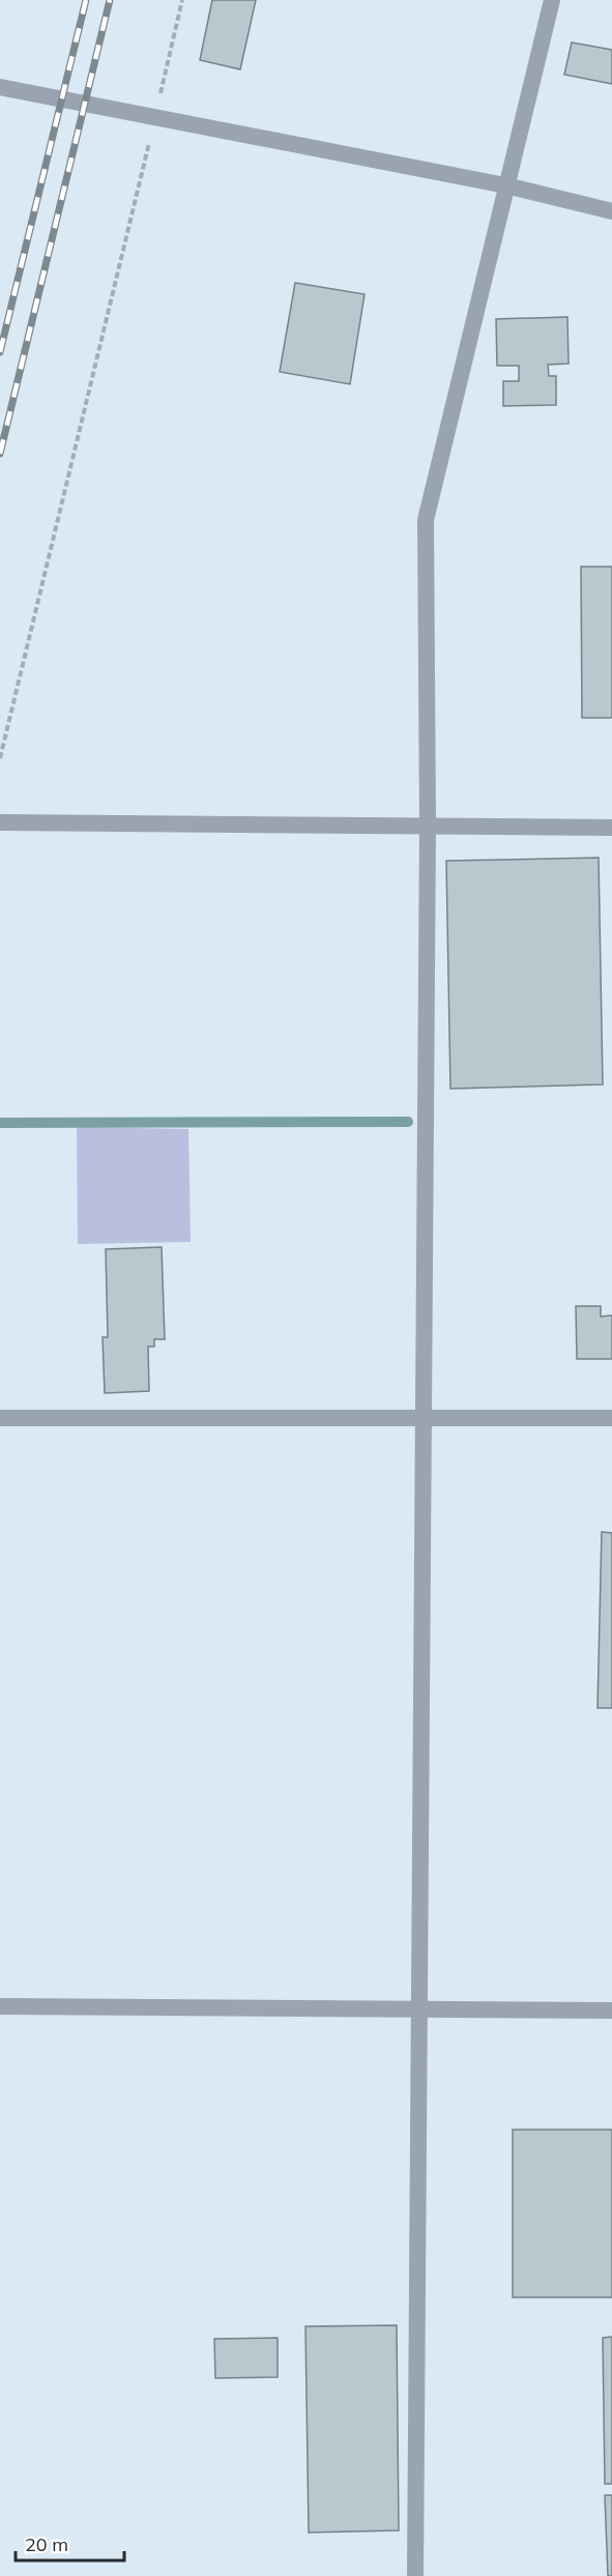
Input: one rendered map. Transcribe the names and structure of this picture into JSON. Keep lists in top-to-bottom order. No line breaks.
{"scale_bar":"20 m"}
